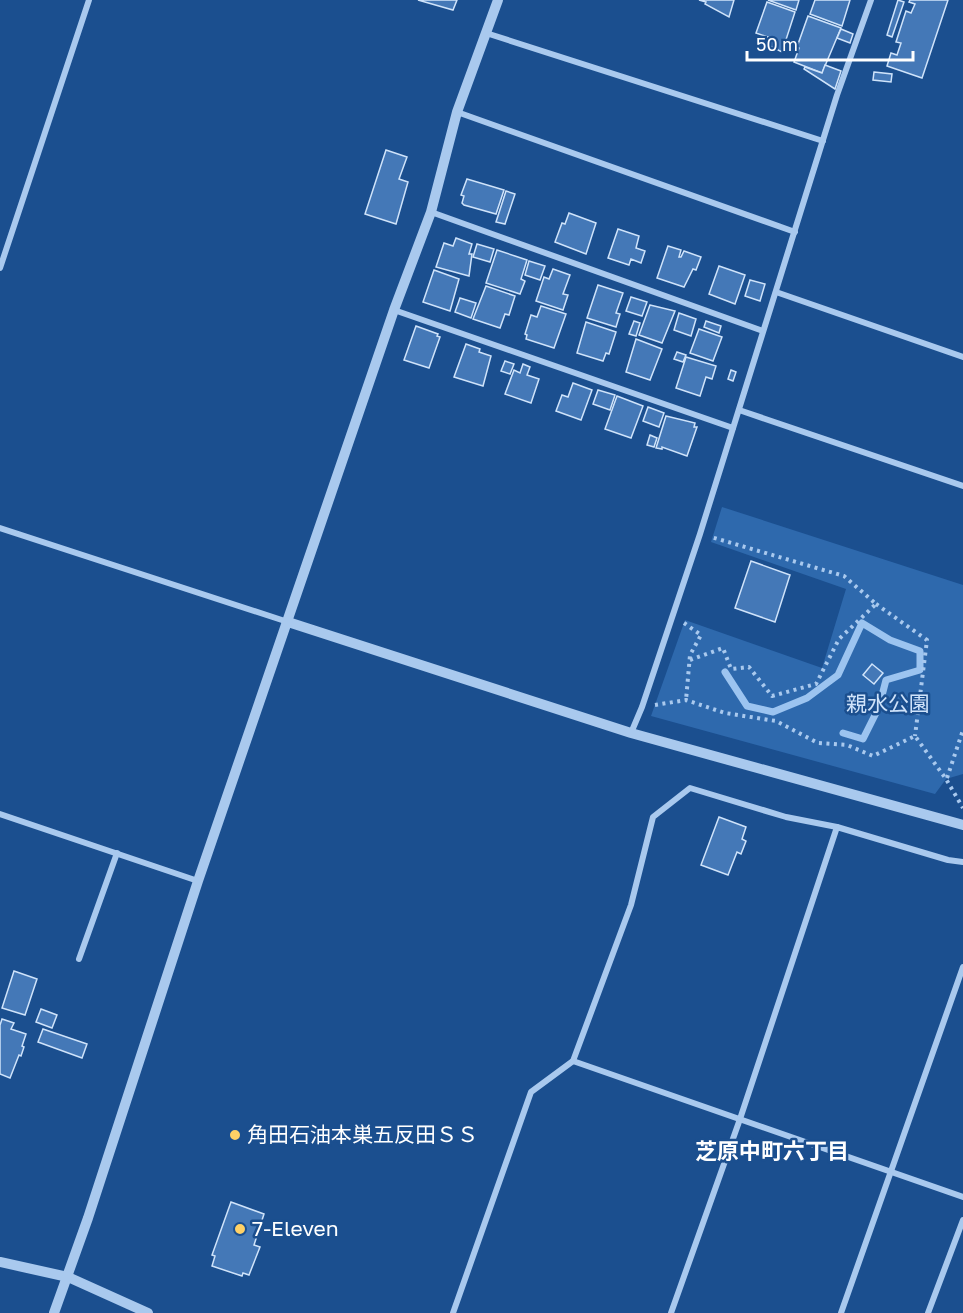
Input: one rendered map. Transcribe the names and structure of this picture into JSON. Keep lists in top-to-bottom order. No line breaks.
{"districts":["芝原中町六丁目"],"parks":["親水公園"],"places":["角田石油本巣五反田ＳＳ","7-Eleven"],"scale_bar":"50 m"}
